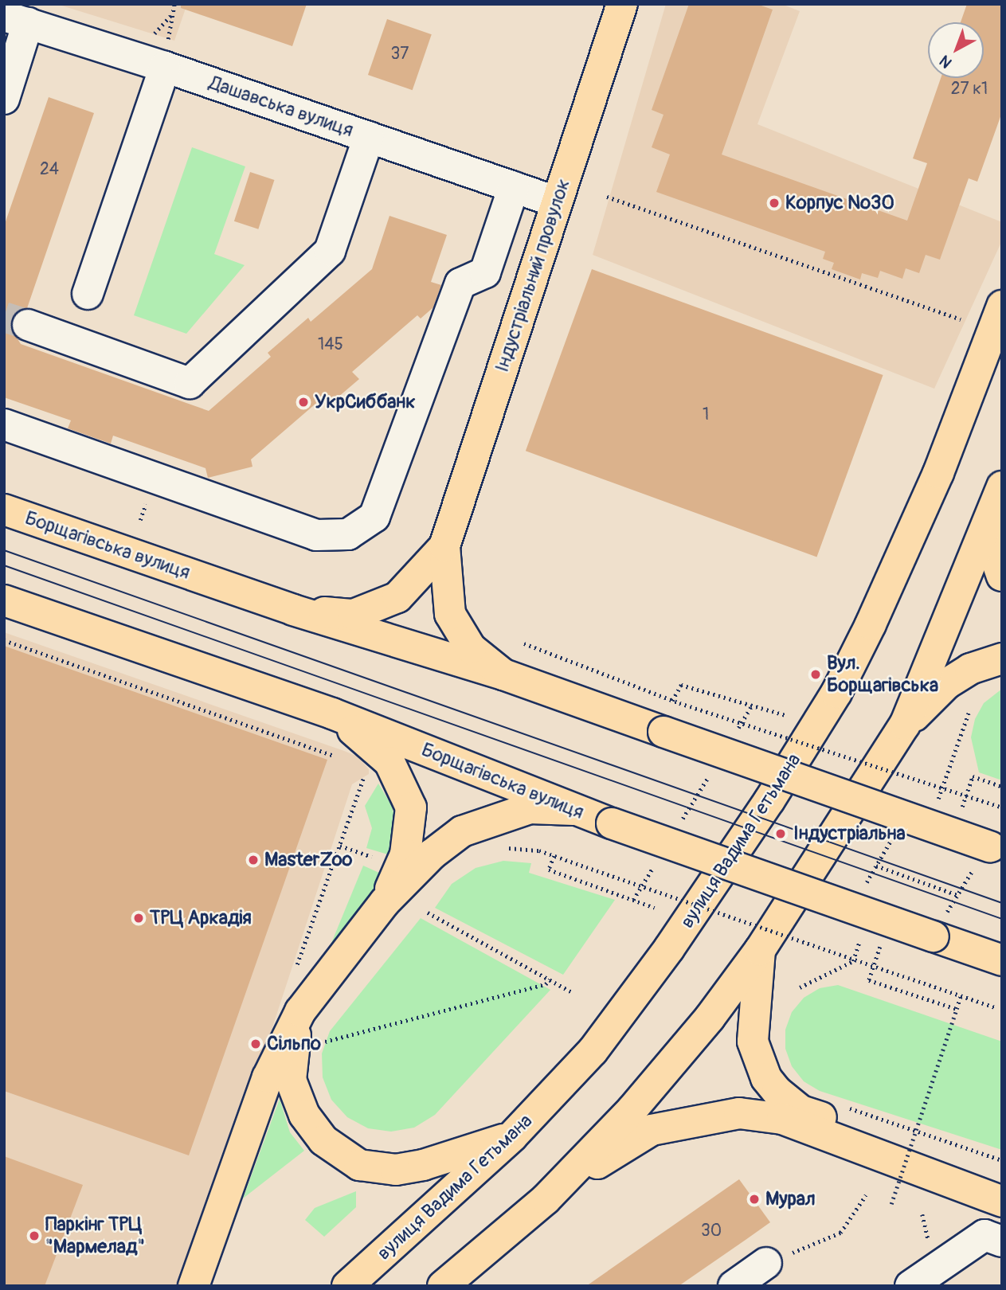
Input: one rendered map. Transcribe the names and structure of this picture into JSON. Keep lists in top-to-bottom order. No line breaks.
{"streets":{"main road":["Індустріальний провулок","Борщагівська вулиця","вулиця Вадима Гетьмана"],"street":["Дашавська вулиця"]},"crossings":[["Дашавська вулиця","Індустріальний провулок"],["Індустріальний провулок","Борщагівська вулиця"]],"places":["Корпус №30","УкрСиббанк","Вул. Борщагівська","Індустріальна","MasterZoo","ТРЦ Аркадія","Сільпо","Мурал","Паркінг ТРЦ \"Мармелад\""],"house_numbers":["37","27 к1","24","145","1","30"],"north":"bottom left"}
